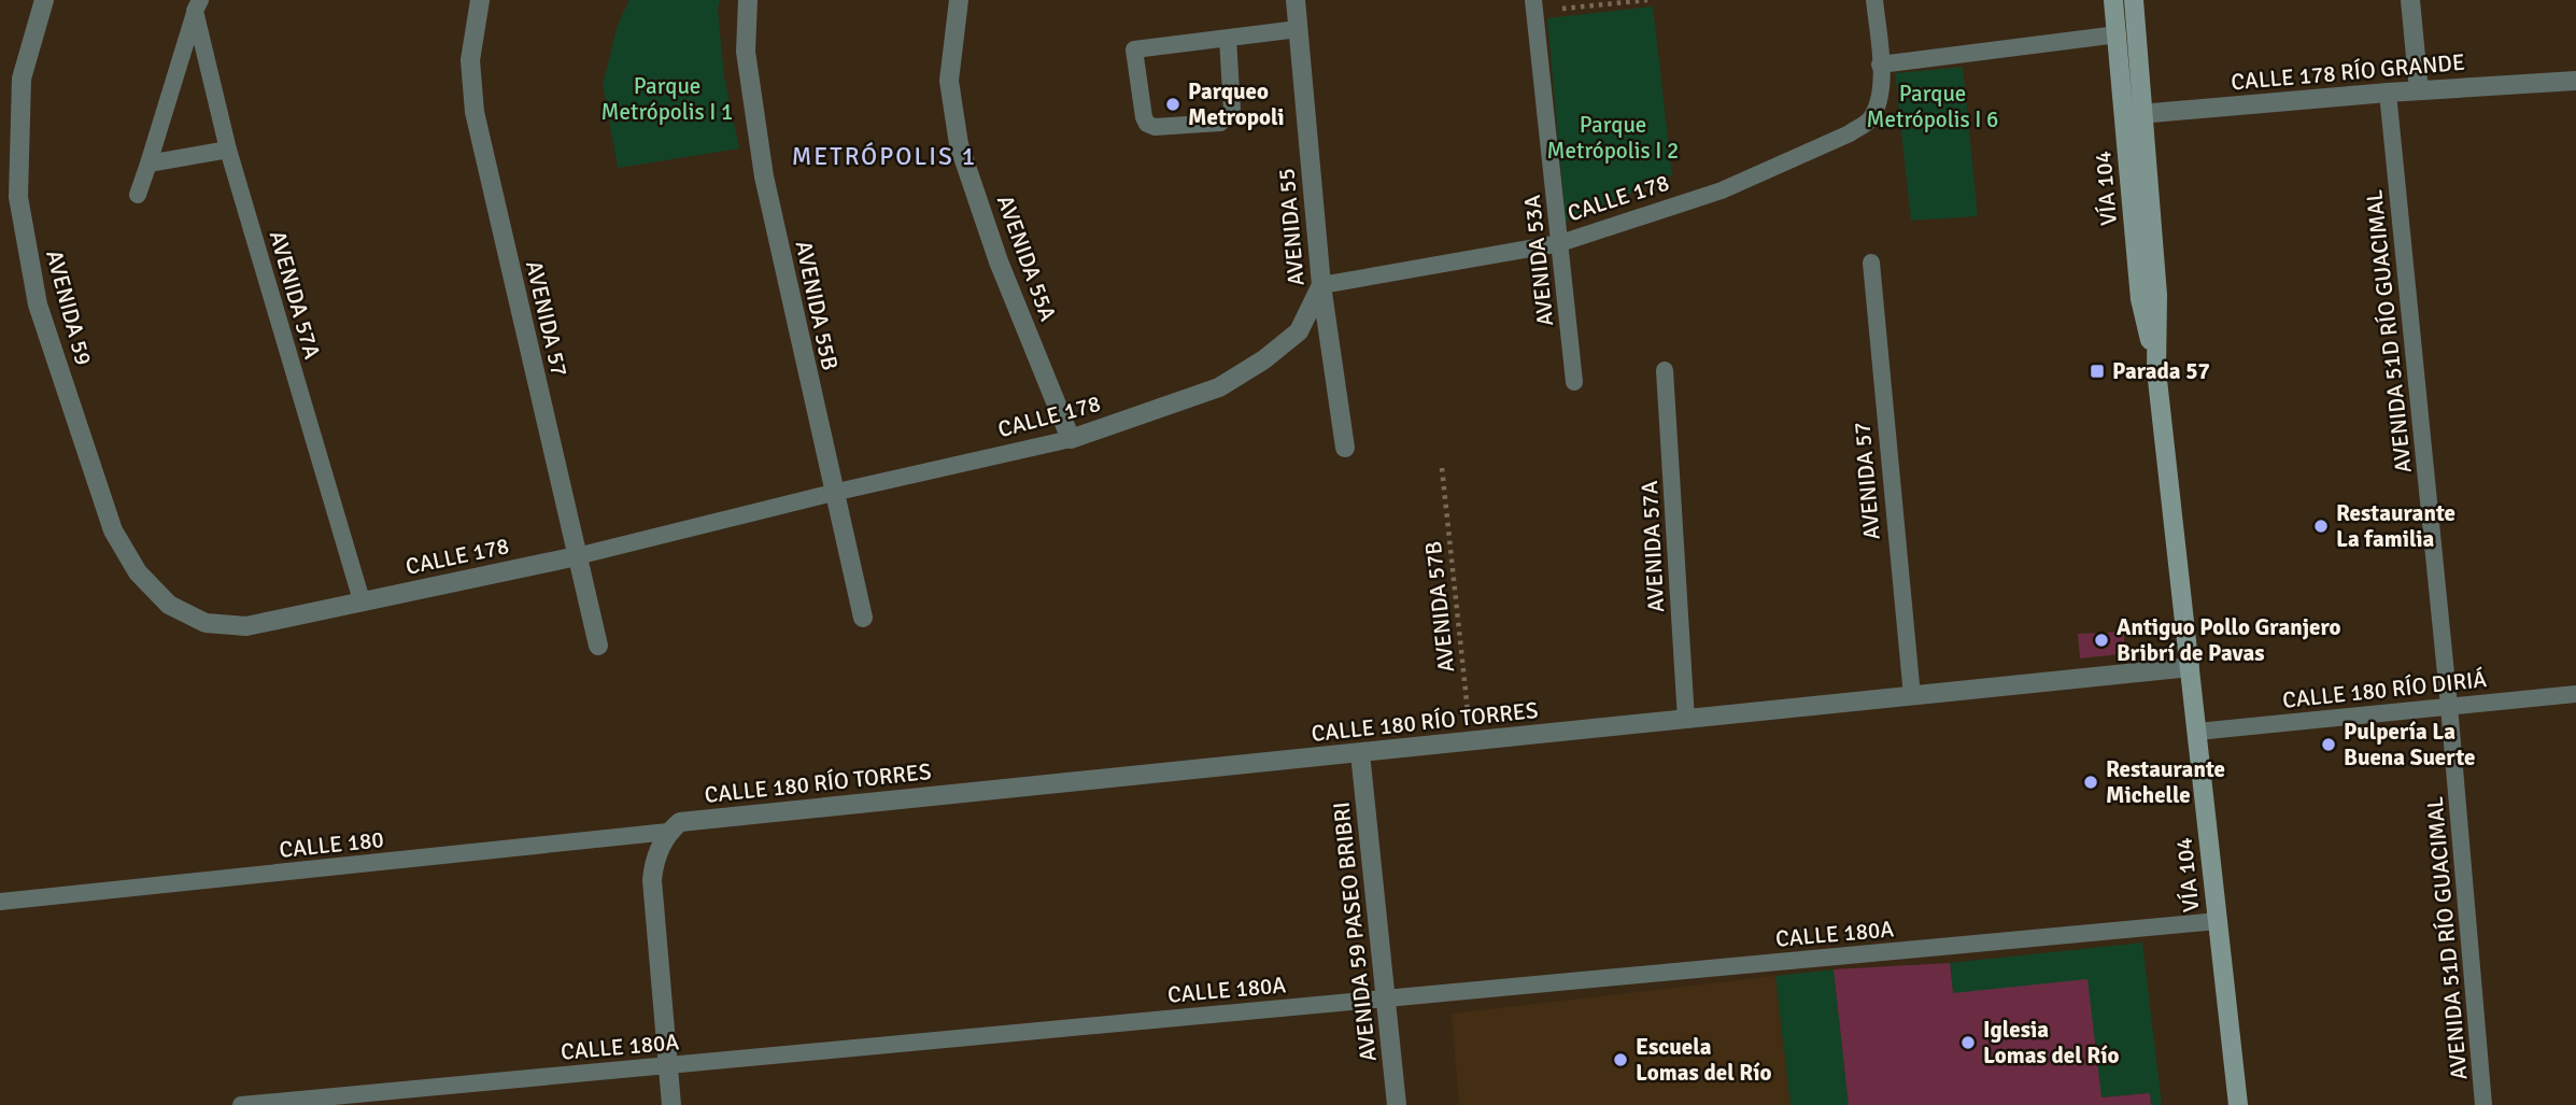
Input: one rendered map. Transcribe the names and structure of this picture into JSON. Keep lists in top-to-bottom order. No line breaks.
{"streets":{"main road":["VÍA 104"],"street":["CALLE 178 RÍO GRANDE","CALLE 178","AVENIDA 55","AVENIDA 55A","AVENIDA 55B","AVENIDA 59","AVENIDA 57","CALLE 180 RÍO TORRES","AVENIDA 59 PASEO BRIBRI"],"lane":["AVENIDA 53A","AVENIDA 57A","AVENIDA 51D RÍO GUACIMAL","CALLE 180 RÍO DIRIÁ","CALLE 180","CALLE 180A"],"path":["AVENIDA 57B"]},"crossings":[["CALLE 178 RÍO GRANDE","VÍA 104"],["CALLE 178 RÍO GRANDE","AVENIDA 51D RÍO GUACIMAL"],["VÍA 104","CALLE 180 RÍO DIRIÁ"],["VÍA 104","CALLE 180 RÍO TORRES"],["VÍA 104","CALLE 180A"],["CALLE 178","AVENIDA 55"],["CALLE 178","AVENIDA 55A"],["CALLE 178","AVENIDA 53A"],["CALLE 178","AVENIDA 57A"],["CALLE 178","AVENIDA 55B"],["CALLE 178","AVENIDA 59"],["CALLE 178","AVENIDA 57"],["AVENIDA 57A","CALLE 180 RÍO TORRES"],["AVENIDA 57","CALLE 180 RÍO TORRES"],["AVENIDA 51D RÍO GUACIMAL","CALLE 180 RÍO DIRIÁ"],["AVENIDA 57B","CALLE 180 RÍO TORRES"],["CALLE 180 RÍO TORRES","CALLE 180"],["CALLE 180 RÍO TORRES","AVENIDA 59 PASEO BRIBRI"],["AVENIDA 59 PASEO BRIBRI","CALLE 180A"]],"districts":["METRÓPOLIS 1"],"parks":["Parque Metrópolis I 1","Parque Metrópolis I 6","Parque Metrópolis I 2"],"places":{"other":["Parqueo Metropoli","Restaurante La familia","Antiguo Pollo Granjero Bribrí de Pavas","Pulpería La Buena Suerte","Restaurante Michelle","Iglesia Lomas del Río","Escuela Lomas del Río"],"transit":["Parada 57"]}}
